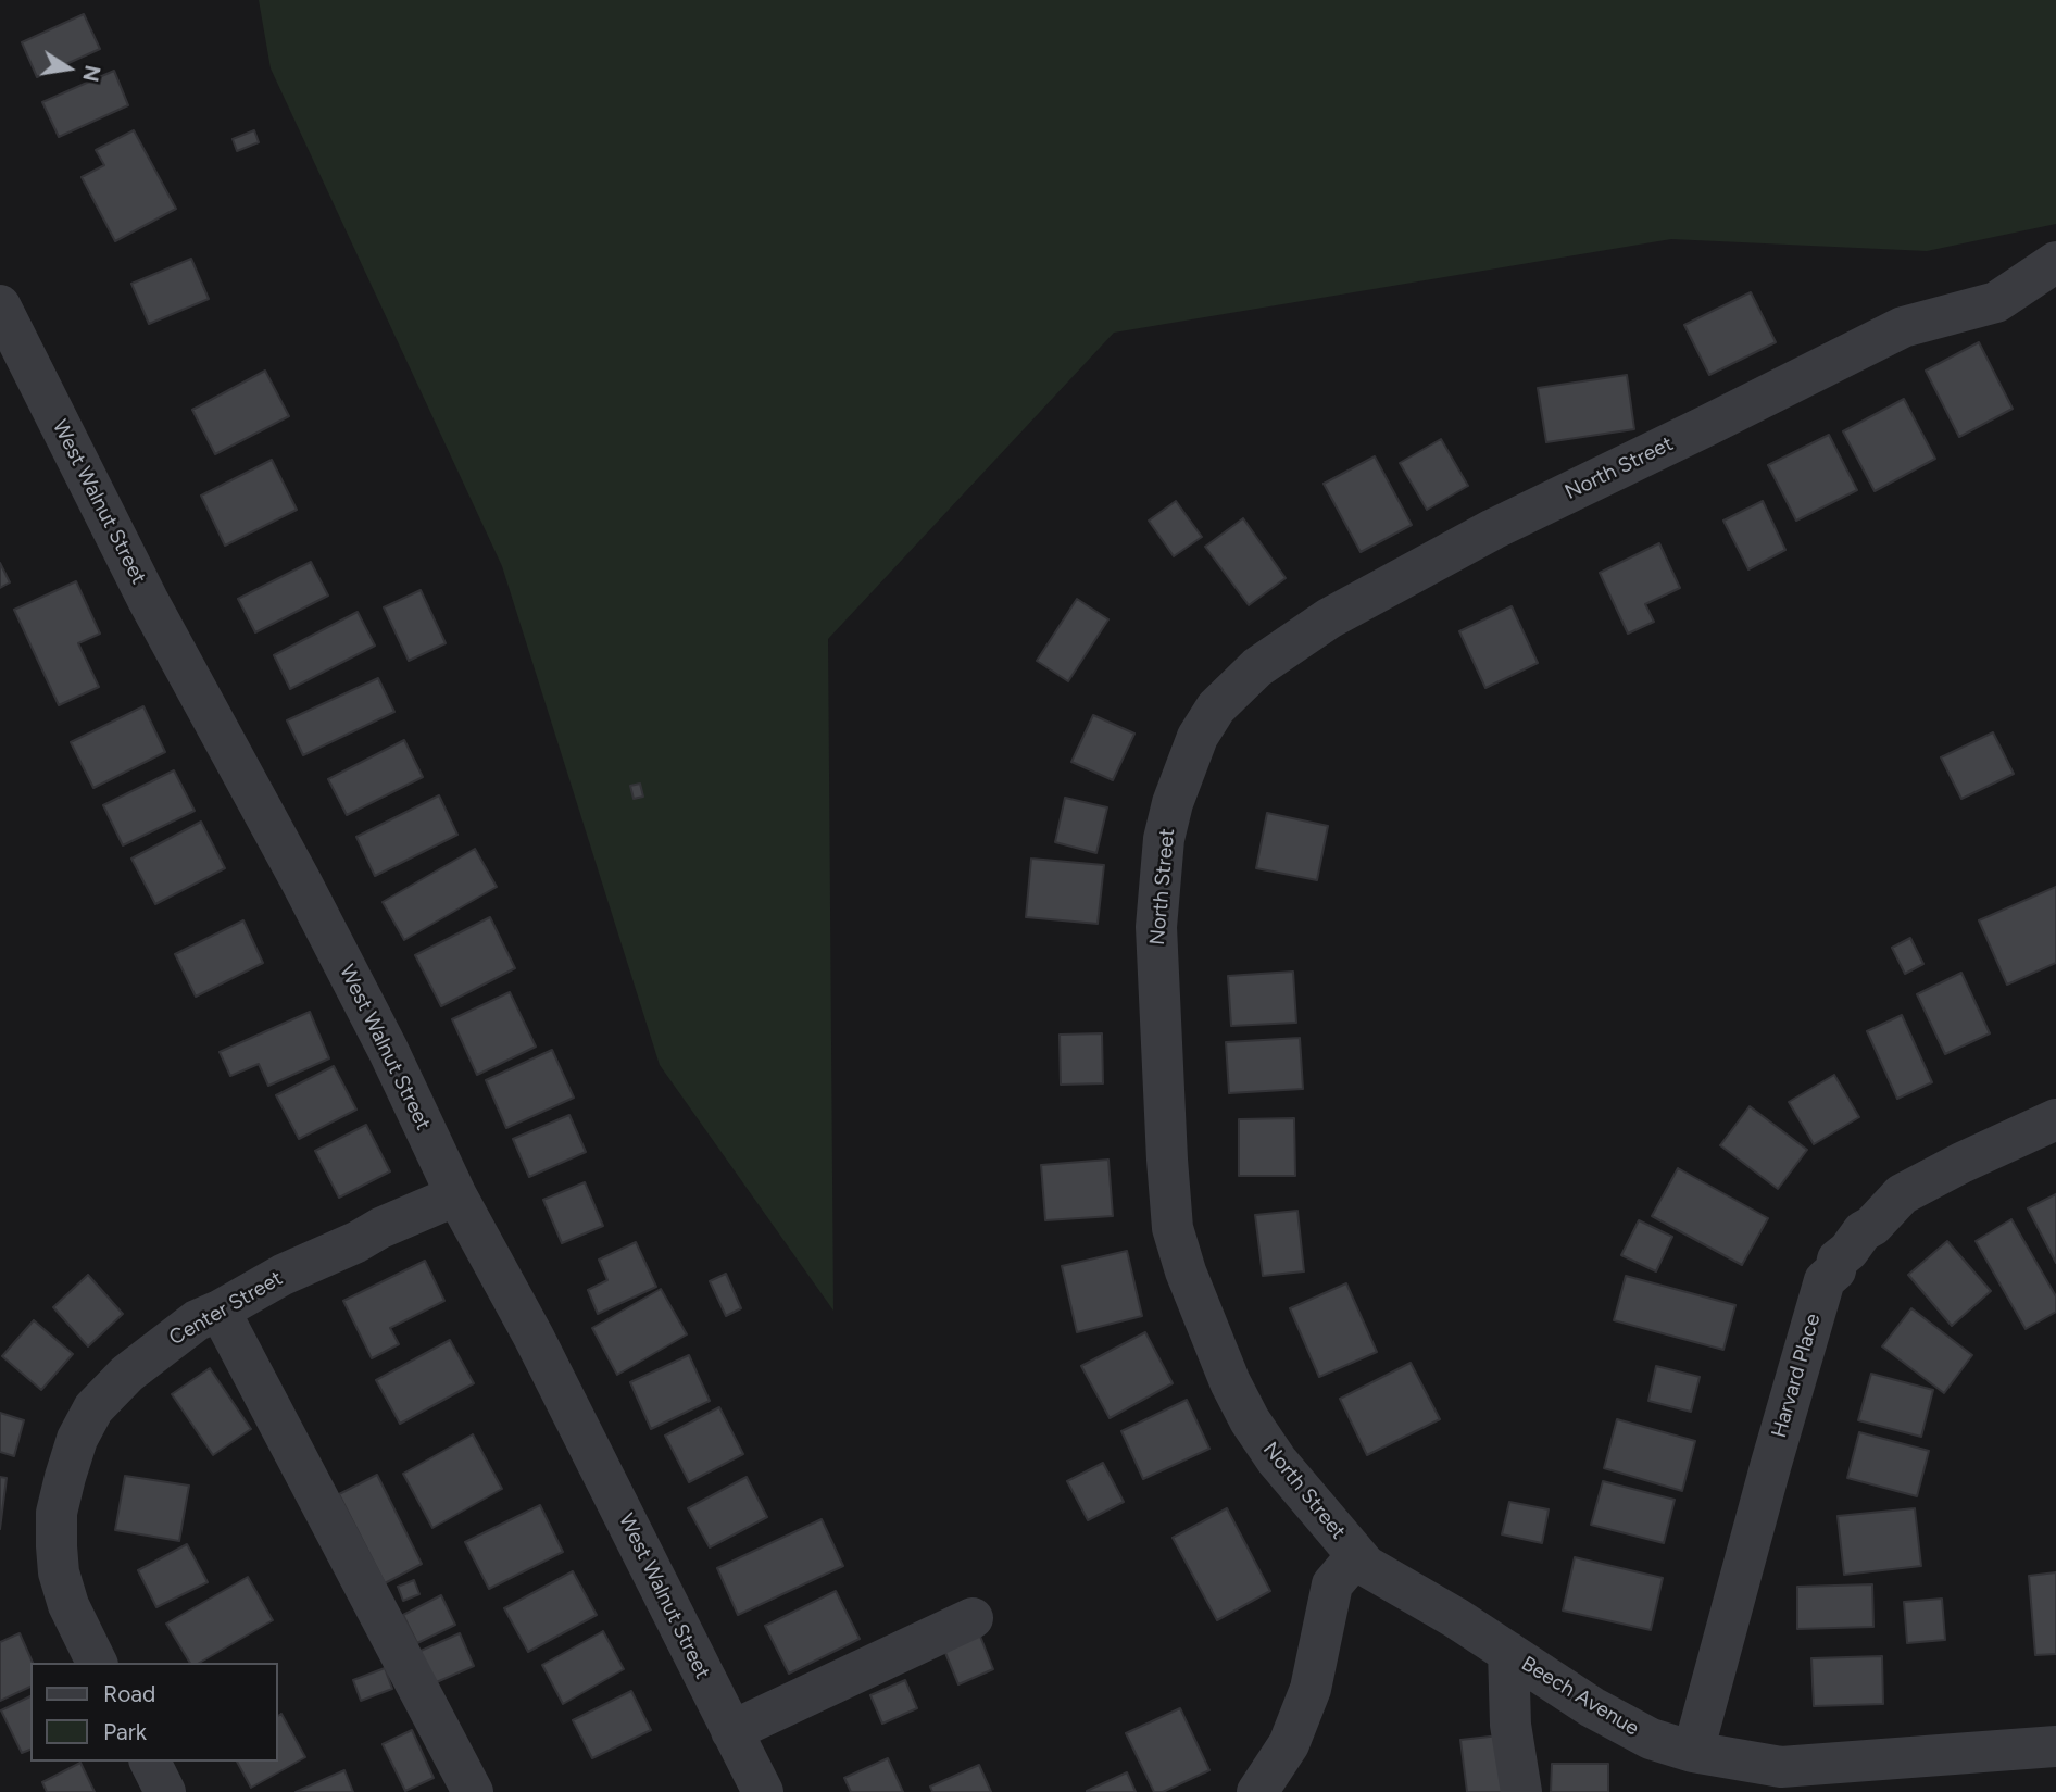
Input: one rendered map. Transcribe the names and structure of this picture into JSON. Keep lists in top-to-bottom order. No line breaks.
{"streets":{"street":["North Street","West Walnut Street","Center Street","Harvard Place","Beech Avenue"]},"crossings":[["North Street","Beech Avenue"],["West Walnut Street","Center Street"],["Harvard Place","Beech Avenue"]],"legend":["Road","Park"],"north":"right"}
